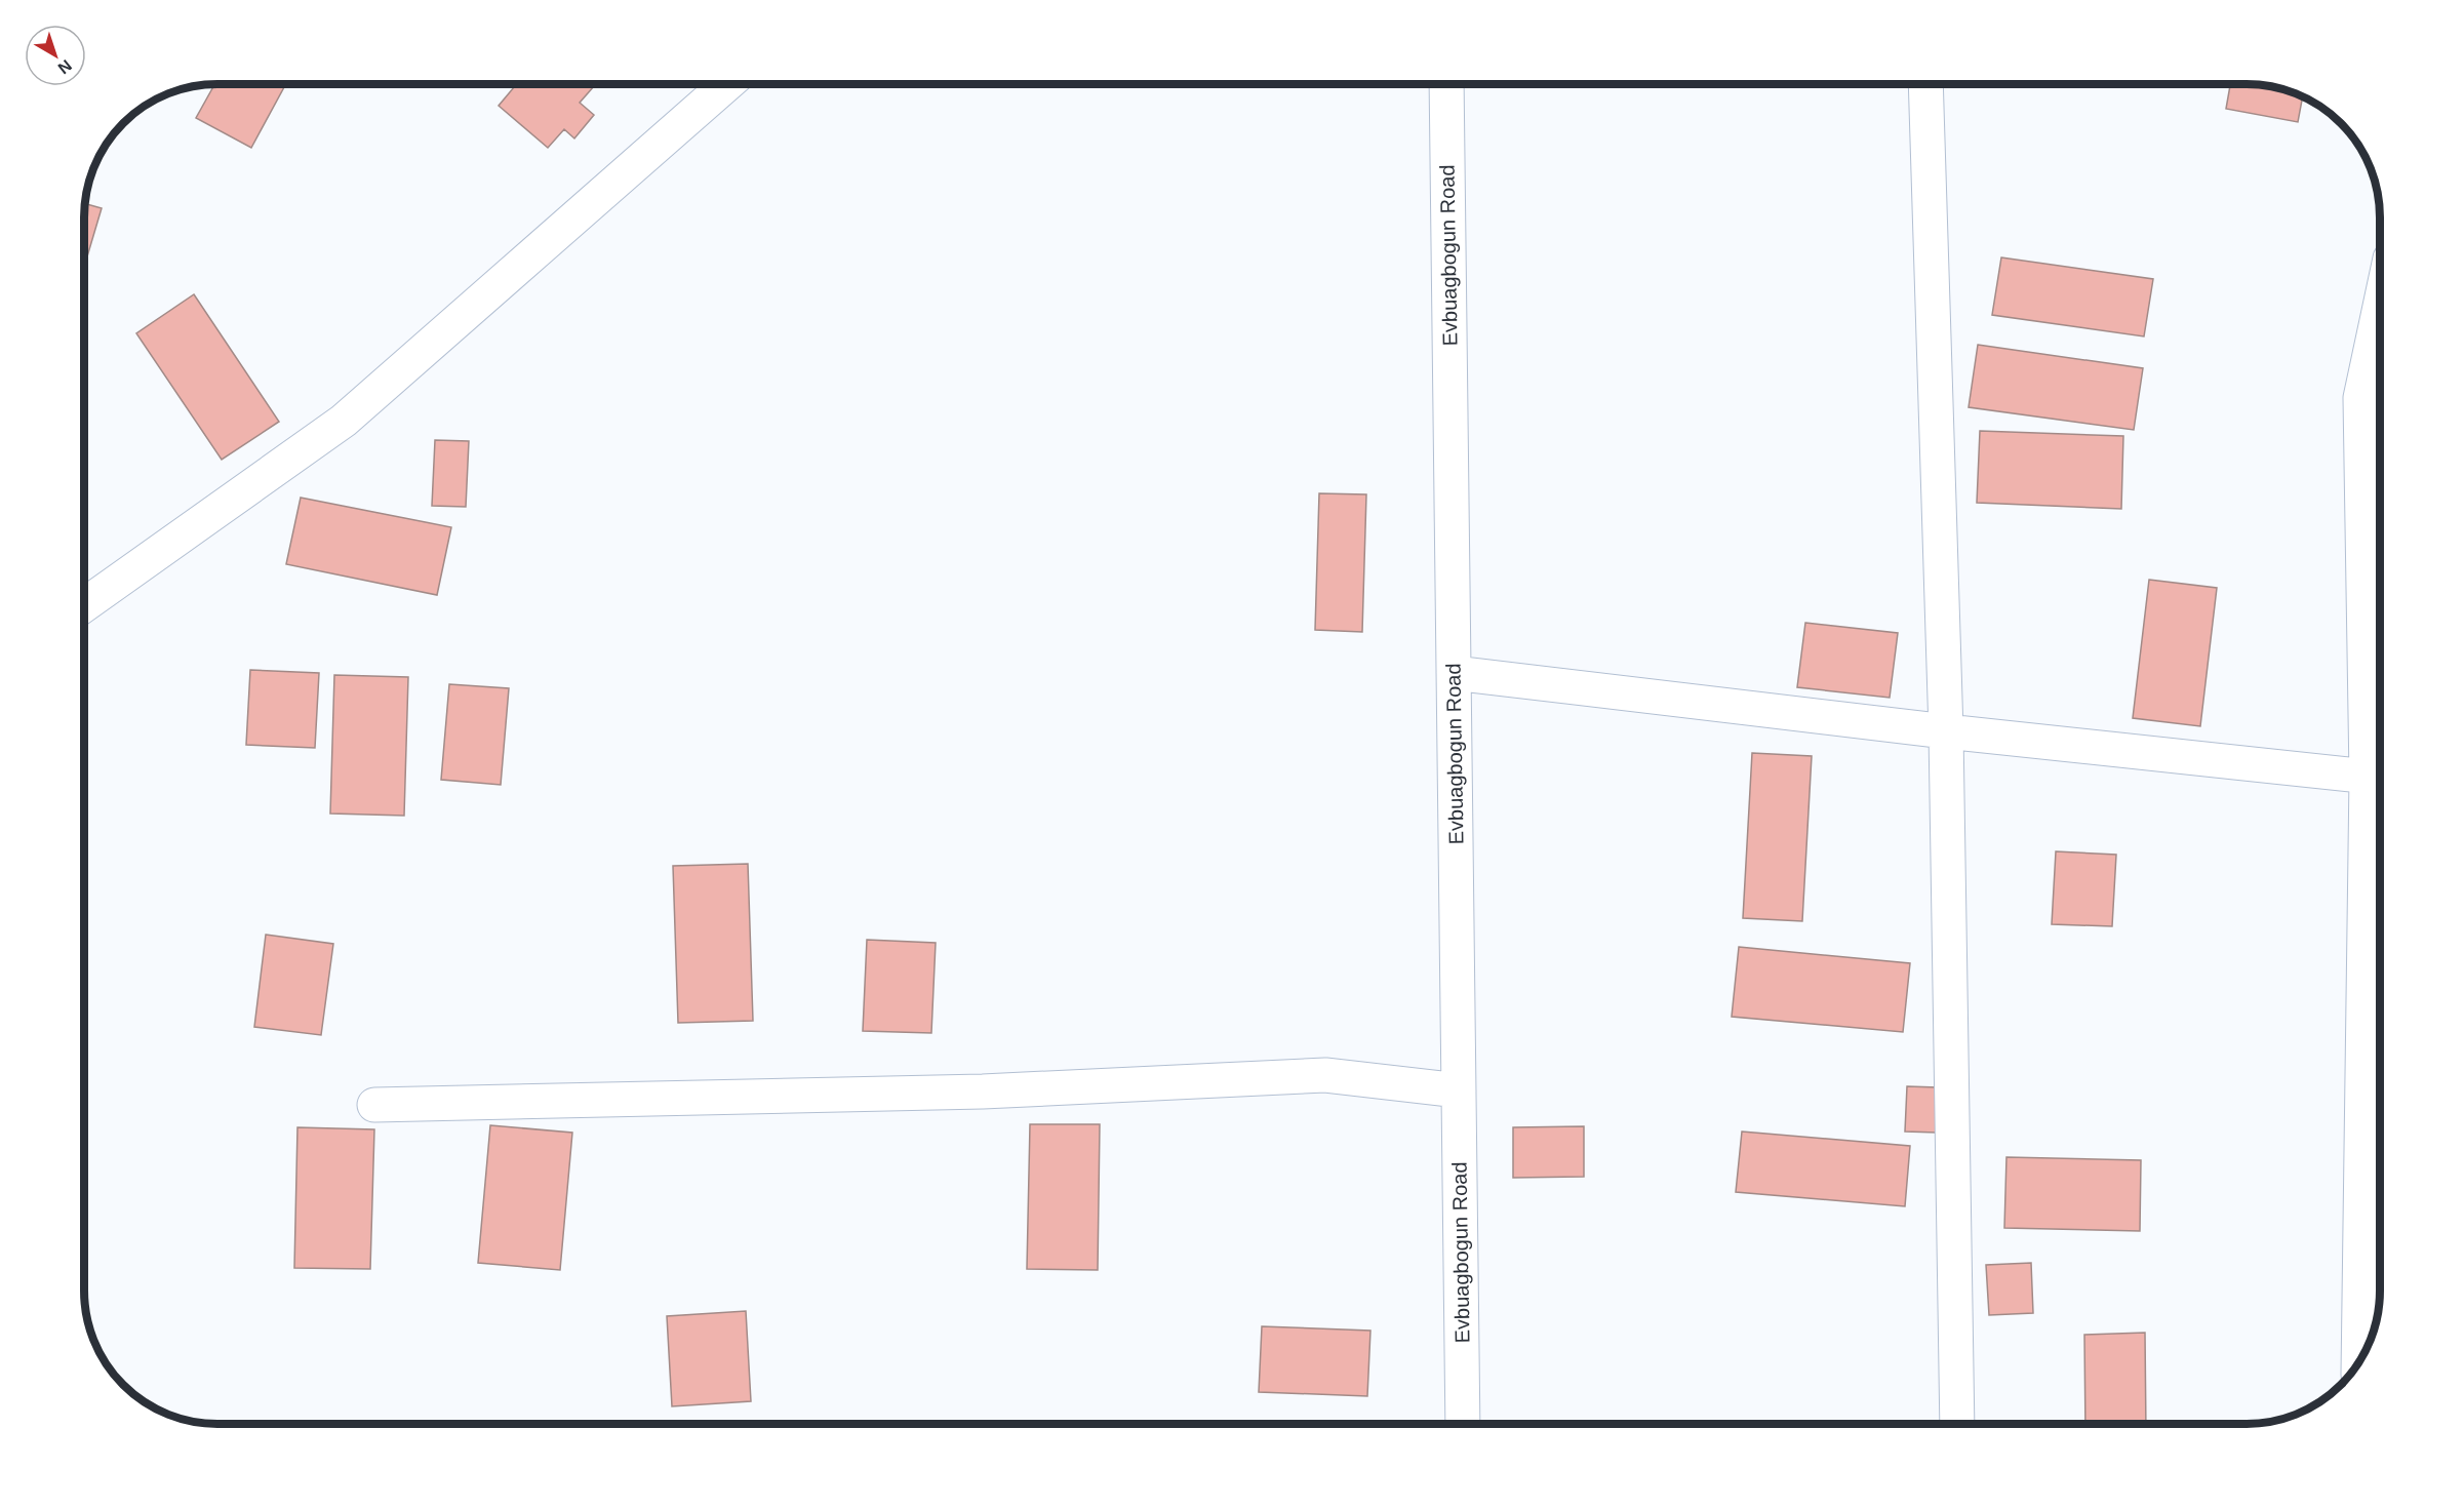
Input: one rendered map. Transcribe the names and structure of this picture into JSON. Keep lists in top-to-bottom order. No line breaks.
{"streets":{"street":["Evbuagbogun Road"]},"north":"bottom right"}
